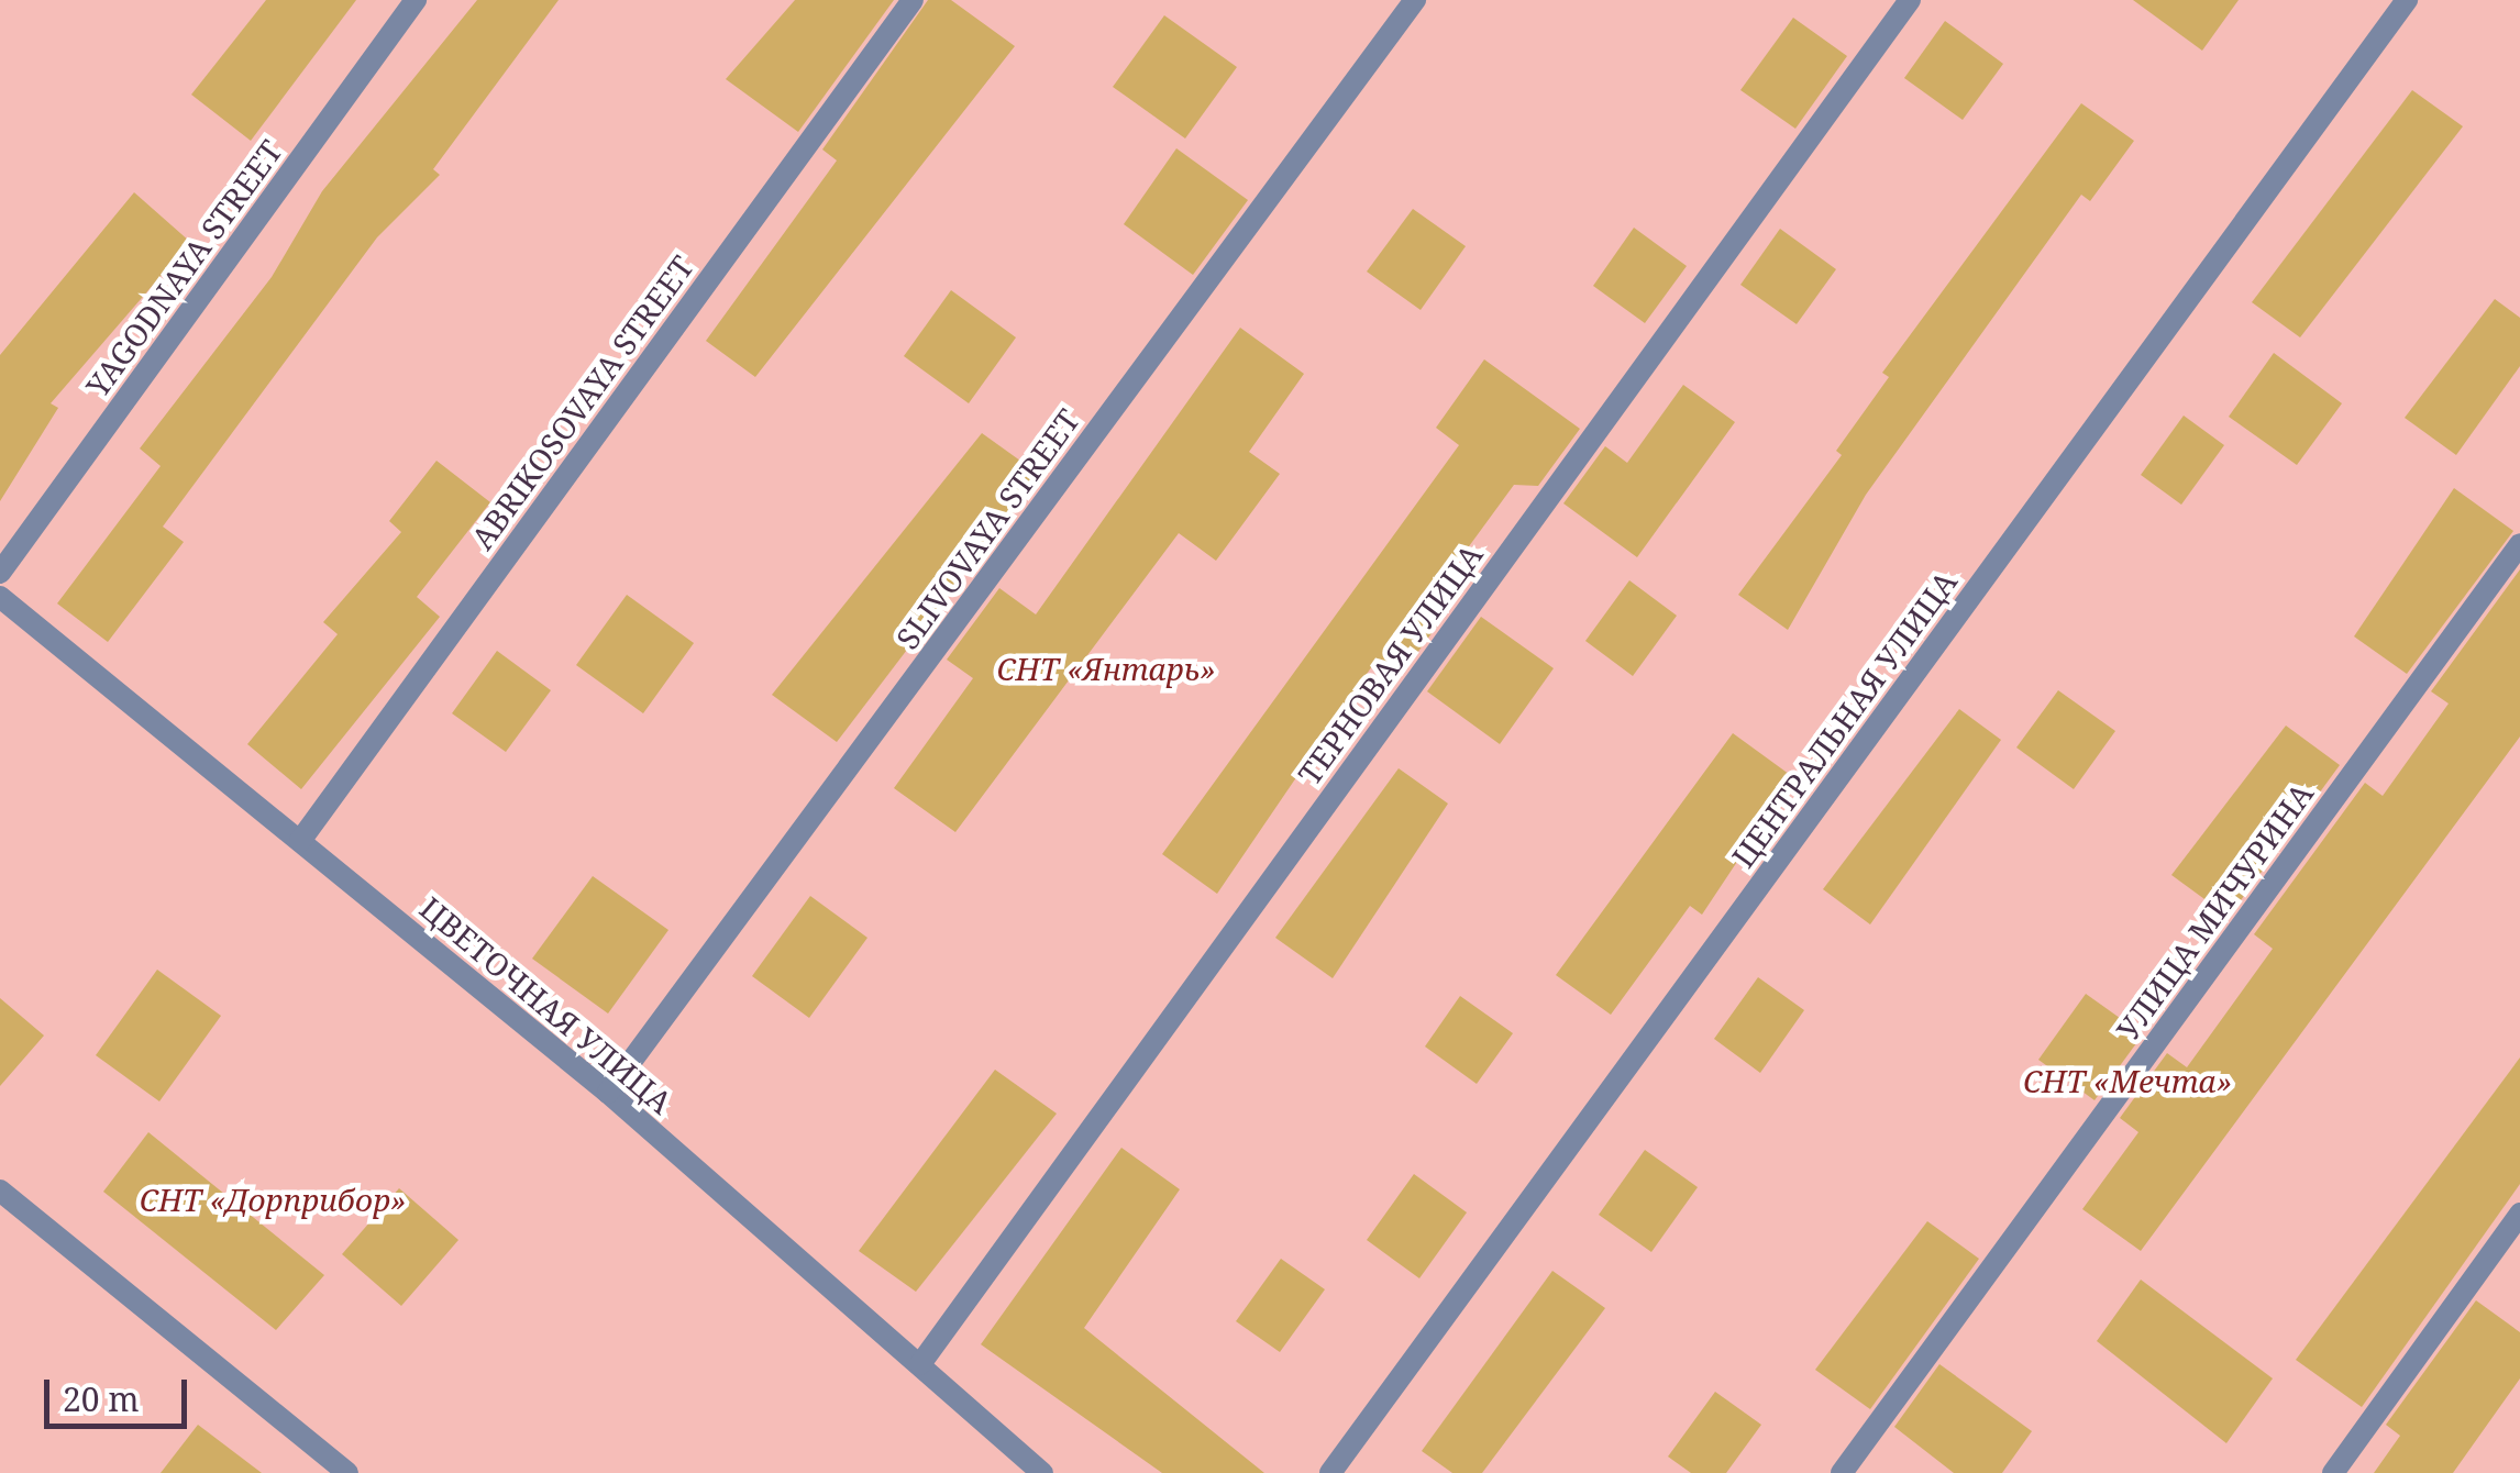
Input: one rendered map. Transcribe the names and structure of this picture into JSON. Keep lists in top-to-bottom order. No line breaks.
{"streets":{"street":["YAGODNAYA STREET","ABRIKOSOVAYA STREET","SLIVOVAYA STREET","ТЕРНОВАЯ УЛИЦА","ЦЕНТРАЛЬНАЯ УЛИЦА","УЛИЦА МИЧУРИНА","ЦВЕТОЧНАЯ УЛИЦА"]},"crossings":[["ABRIKOSOVAYA STREET","ЦВЕТОЧНАЯ УЛИЦА"],["SLIVOVAYA STREET","ЦВЕТОЧНАЯ УЛИЦА"],["ТЕРНОВАЯ УЛИЦА","ЦВЕТОЧНАЯ УЛИЦА"]],"parks":["СНТ «Янтарь»","СНТ «Мечта»","СНТ «Дорприбор»"],"scale_bar":"20 m"}
